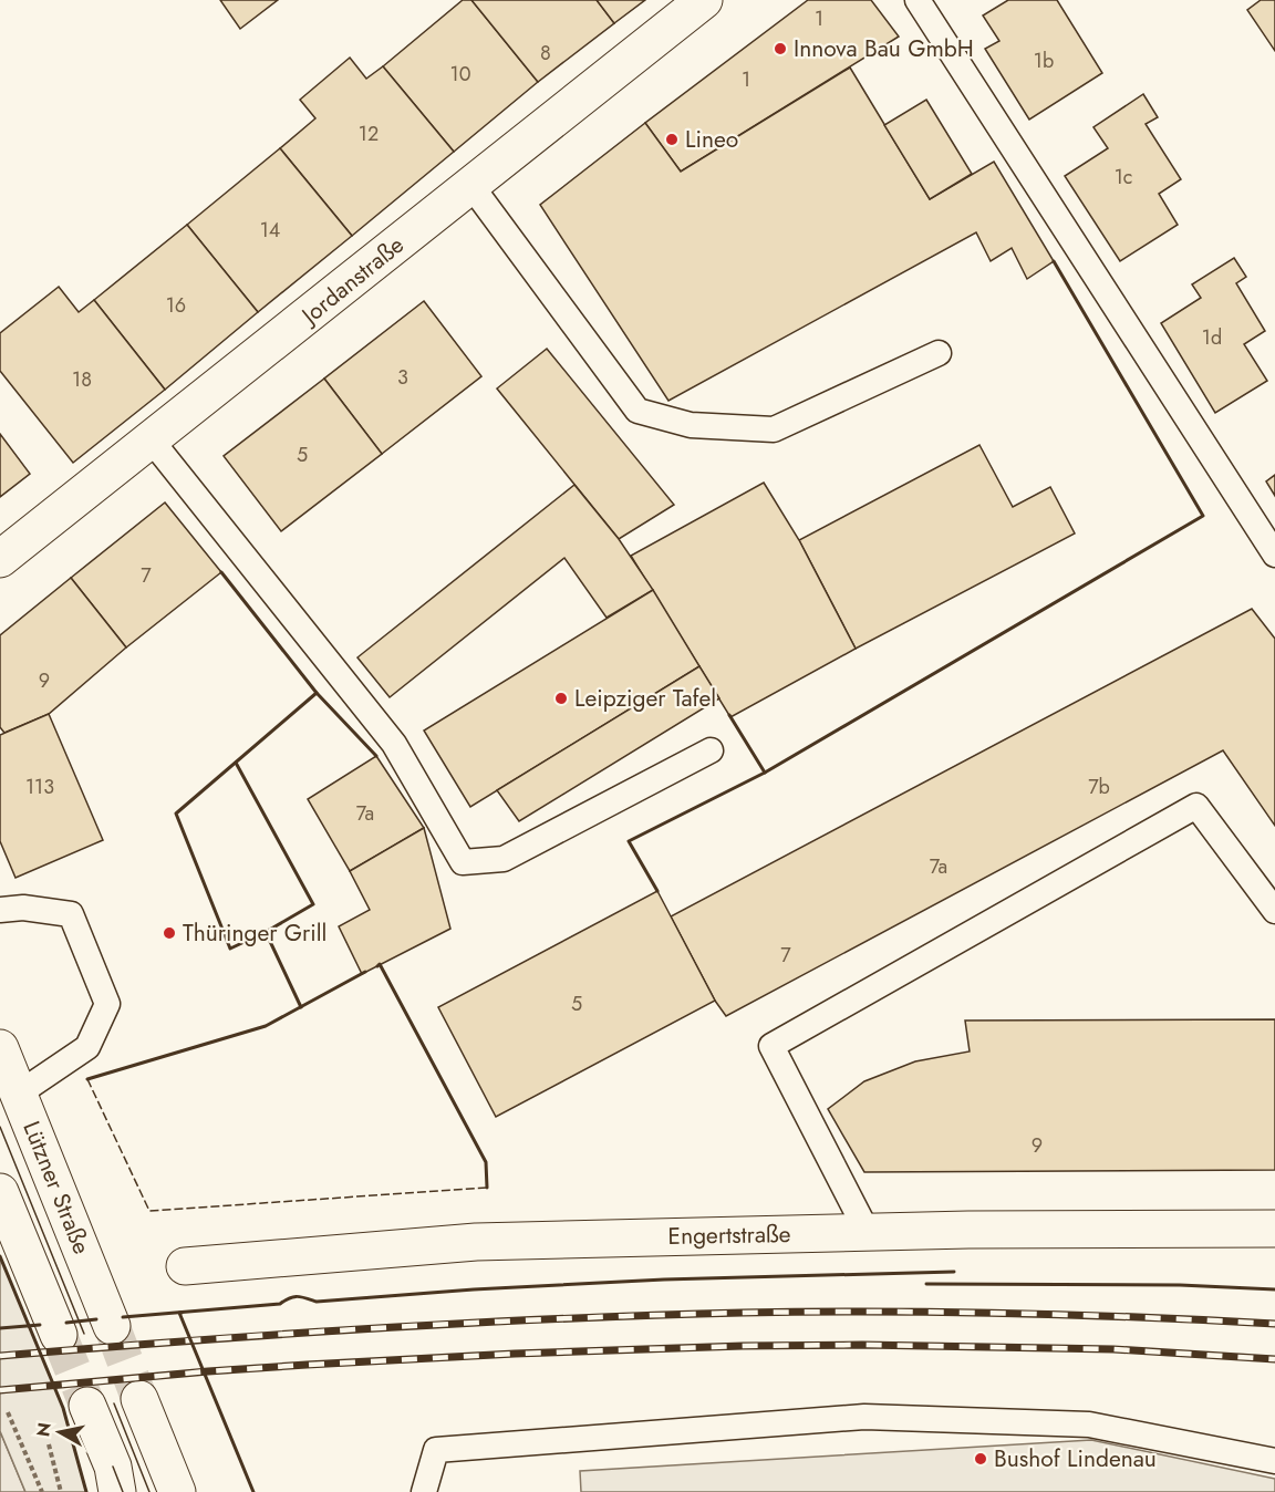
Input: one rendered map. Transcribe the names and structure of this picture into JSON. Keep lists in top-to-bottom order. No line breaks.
{"streets":{"street":["Jordanstraße","Lützner Straße","Engertstraße"]},"places":["Innova Bau GmbH","Lineo","Leipziger Tafel","Thüringer Grill","Bushof Lindenau"],"house_numbers":["1","8","1b","10","1","12","1c","14","16","1d","3","18","5","7","9","113","7b","7a","7a","7","5","9"],"north":"left"}
